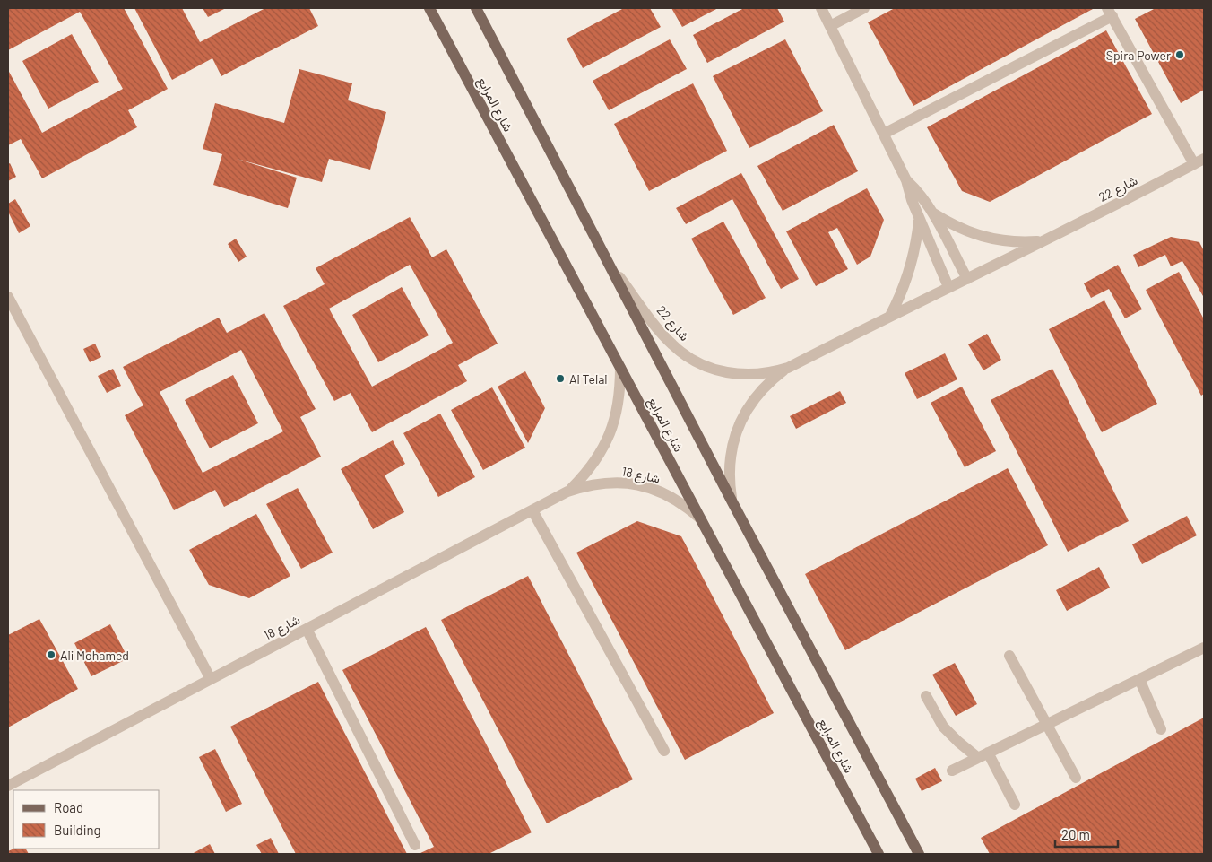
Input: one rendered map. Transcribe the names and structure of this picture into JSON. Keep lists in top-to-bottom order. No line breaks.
{"streets":{"main road":["شارع المرابع"],"street":["شارع 22","شارع 18"]},"crossings":[["شارع المرابع","شارع 22"],["شارع المرابع","شارع 18"]],"places":["Spira Power","Al Telal","Ali Mohamed"],"legend":["Road","Building"],"scale_bar":"20 m"}
